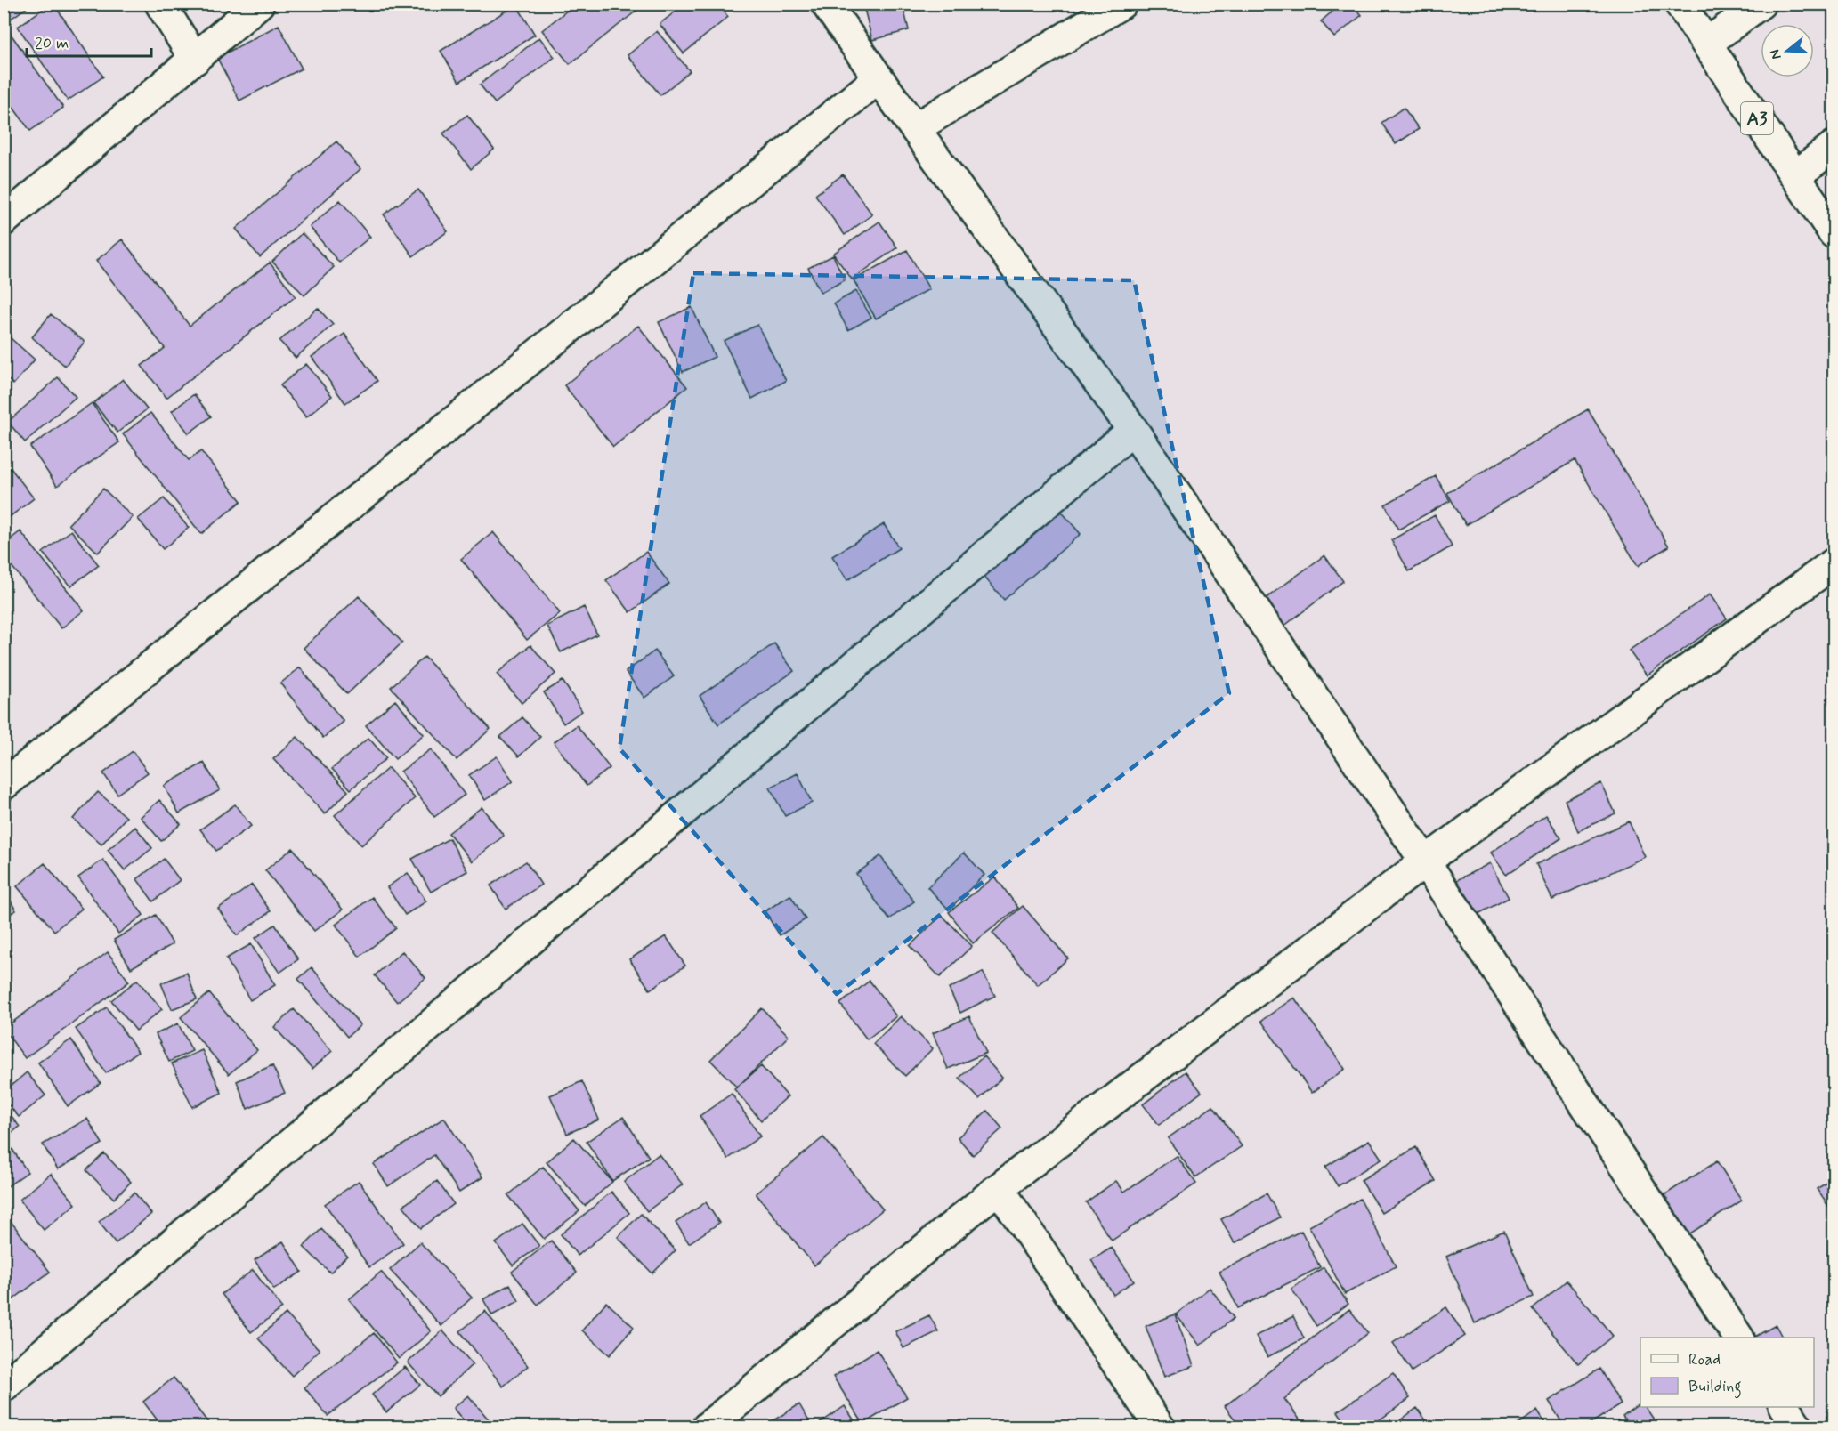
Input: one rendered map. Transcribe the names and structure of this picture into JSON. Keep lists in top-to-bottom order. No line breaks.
{"streets":{"main road":["A3"]},"legend":["Road","Building"],"scale_bar":"20 m","north":"left"}
